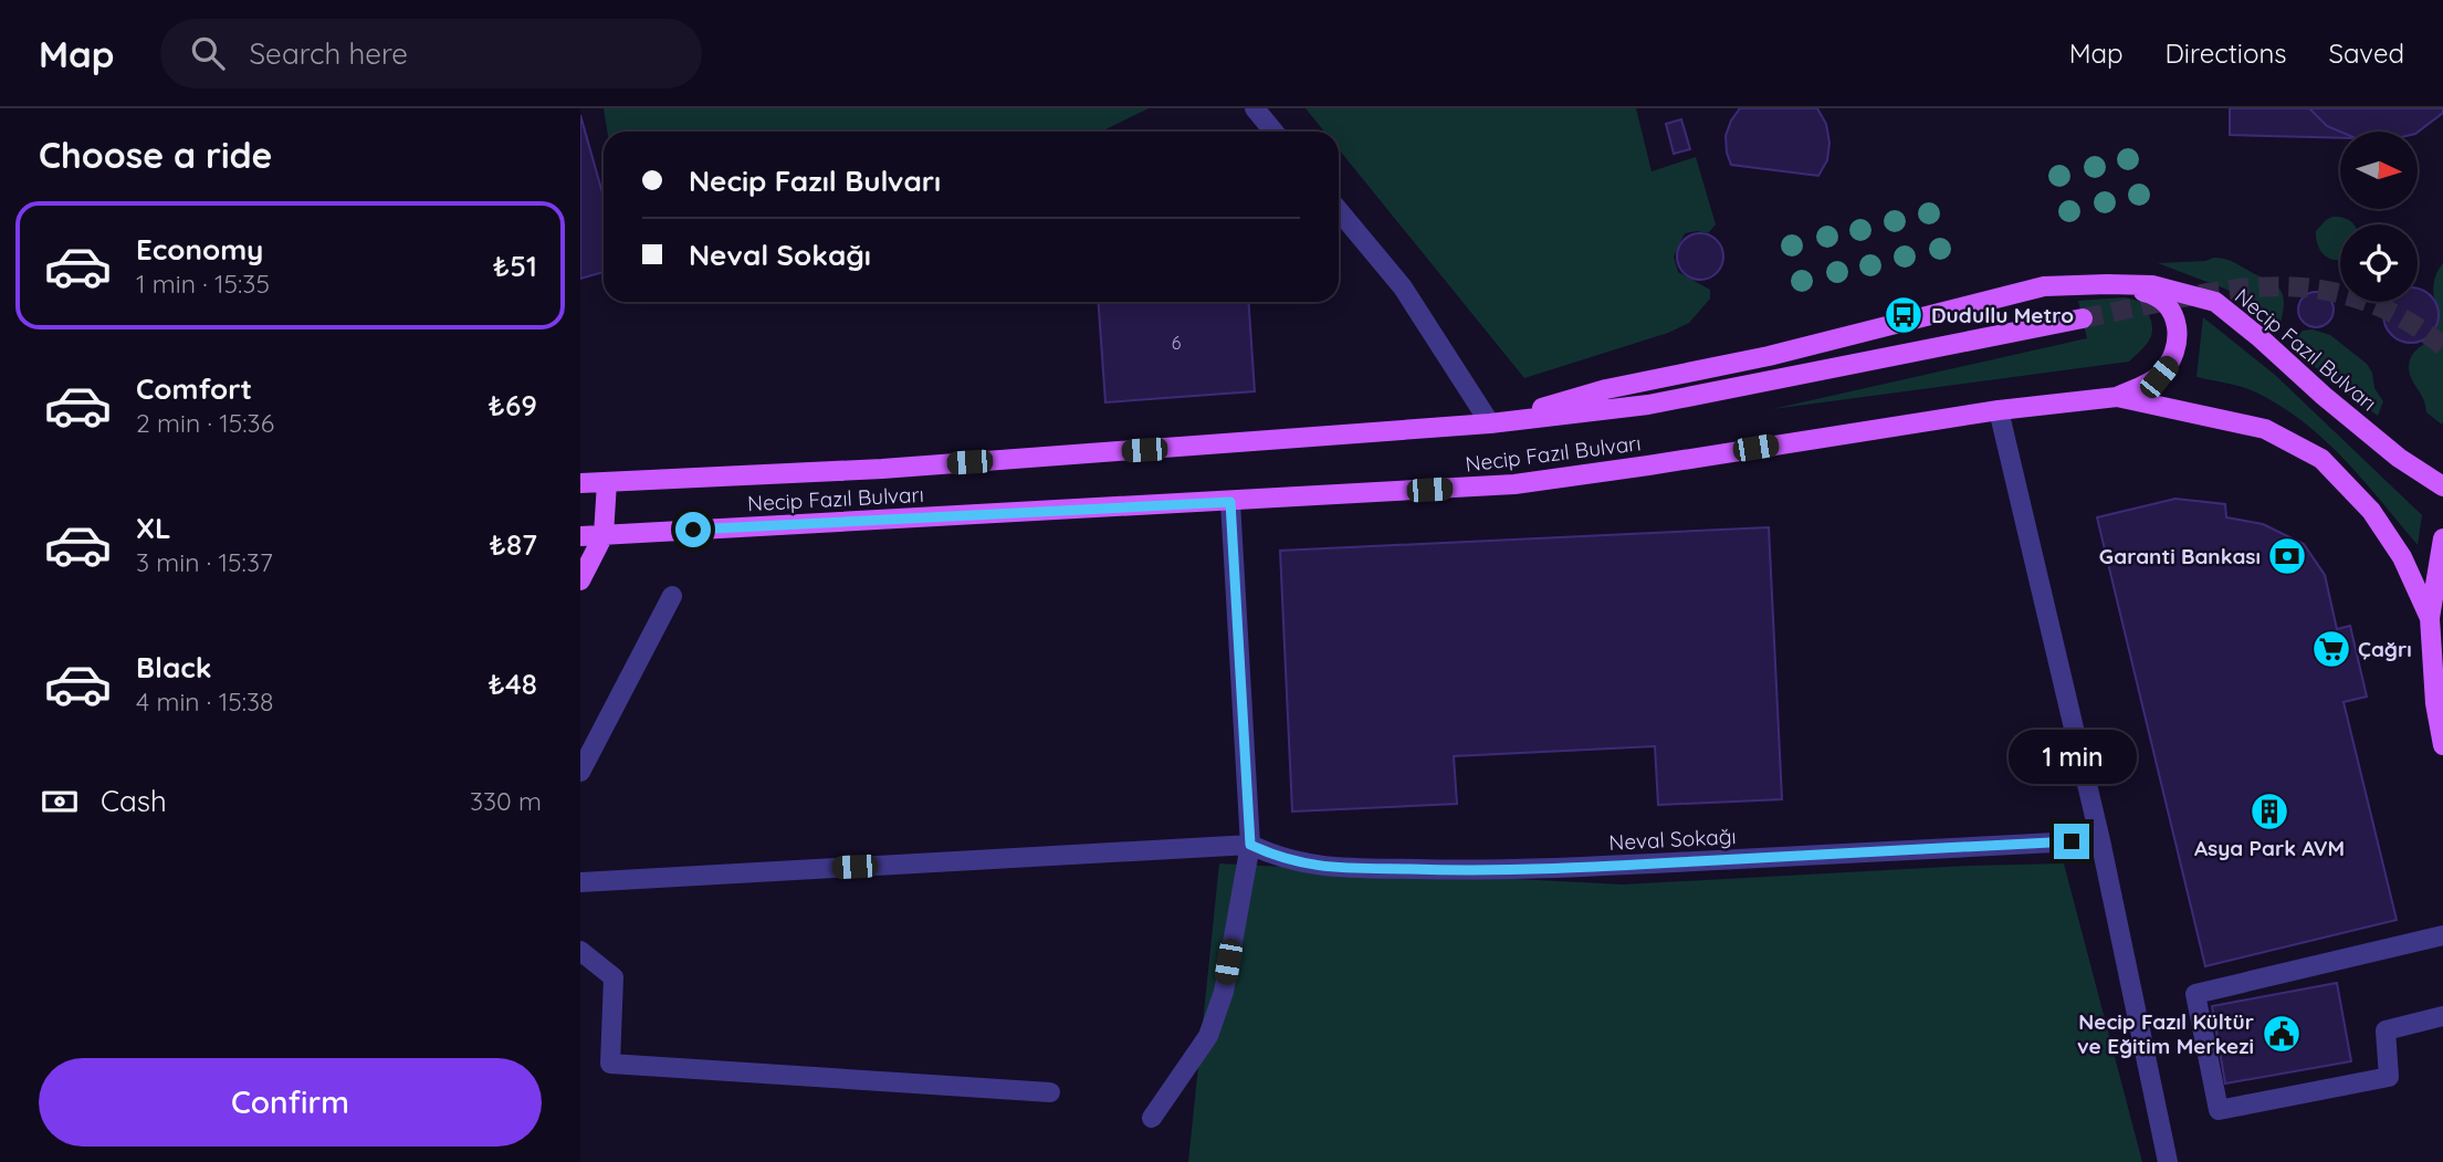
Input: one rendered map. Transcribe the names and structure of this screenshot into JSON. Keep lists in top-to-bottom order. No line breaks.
{"streets":{"main road":["Necip Fazıl Bulvarı"],"street":["Neval Sokağı"]},"places":{"bus stop":["Dudullu Metro"],"bank":["Garanti Bankası"],"supermarket":["Çağrı"],"building":["Asya Park AVM"],"public building":["Necip Fazıl Kültür ve Eğitim Merkezi"]},"house_numbers":["6"],"north":"right","page":{"header":"Map","search":"Search here","nav":["Map","Directions","Saved"],"heading":"Choose a ride","banner":["Necip Fazıl Bulvarı","Neval Sokağı"],"list":[{"name":"Economy","note":"1 min · 15:35","value":"₺51"},{"name":"Comfort","note":"2 min · 15:36","value":"₺69"},{"name":"XL","note":"3 min · 15:37","value":"₺87"},{"name":"Black","note":"4 min · 15:38","value":"₺48"}],"bubble":"1 min","pay":["Cash","330 m"],"buttons":"Confirm"}}
